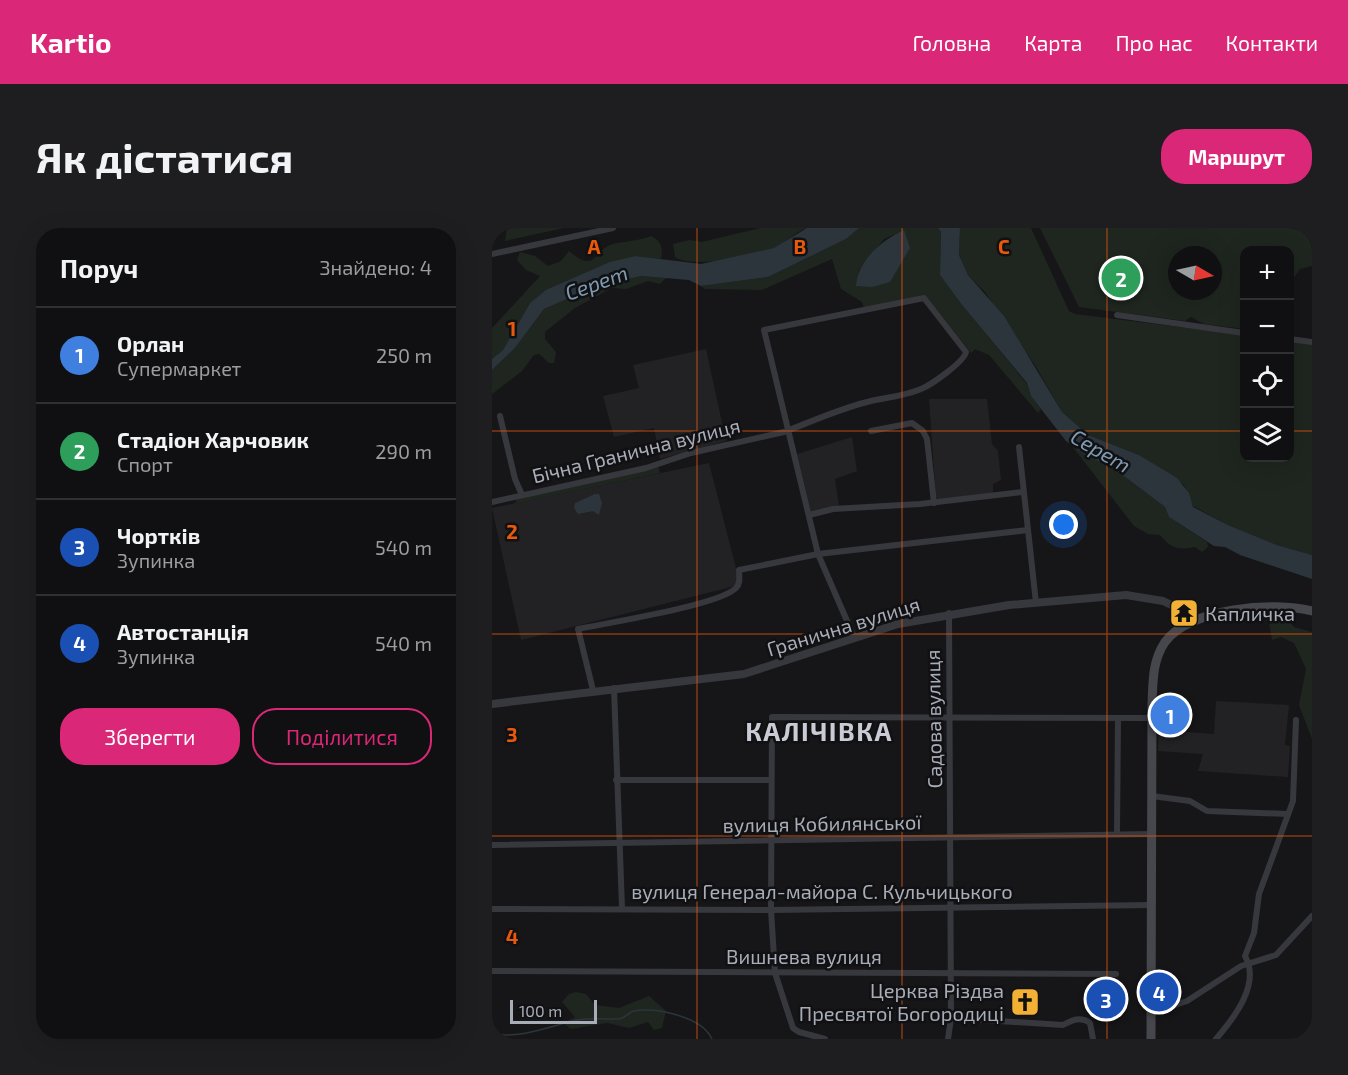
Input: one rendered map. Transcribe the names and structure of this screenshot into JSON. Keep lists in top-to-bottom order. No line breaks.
{"streets":{"street":["Бічна Гранична вулиця","Гранична вулиця","Садова вулиця","вулиця Кобилянської","вулиця Генерал-майора С. Кульчицького","Вишнева вулиця"]},"crossings":[["Гранична вулиця","Садова вулиця"],["Садова вулиця","вулиця Кобилянської"],["Садова вулиця","вулиця Генерал-майора С. Кульчицького"],["Садова вулиця","Вишнева вулиця"]],"districts":["КАЛІЧІВКА"],"water":["Серет"],"places":{"temple":["Капличка"],"church":["Церква Різдва Пресвятої Богородиці"]},"scale_bar":"100 m","north":"right","page":{"header":"Kartio","nav":["Головна","Карта","Про нас","Контакти"],"buttons":["Маршрут",["Зберегти","Поділитися"]],"title":"Як дістатися","heading":["Поруч","Знайдено: 4"],"map_buttons":["+","−"],"pins":["2","1","4","3"],"list":[{"mark":"1","name":"Орлан","note":"Супермаркет","value":"250 m"},{"mark":"2","name":"Стадіон Харчовик","note":"Спорт","value":"290 m"},{"mark":"3","name":"Чортків","note":"Зупинка","value":"540 m"},{"mark":"4","name":"Автостанція","note":"Зупинка","value":"540 m"}],"scale":"100 m"},"grid":{"columns":["A","B","C"],"rows":["1","2","3","4"]}}
